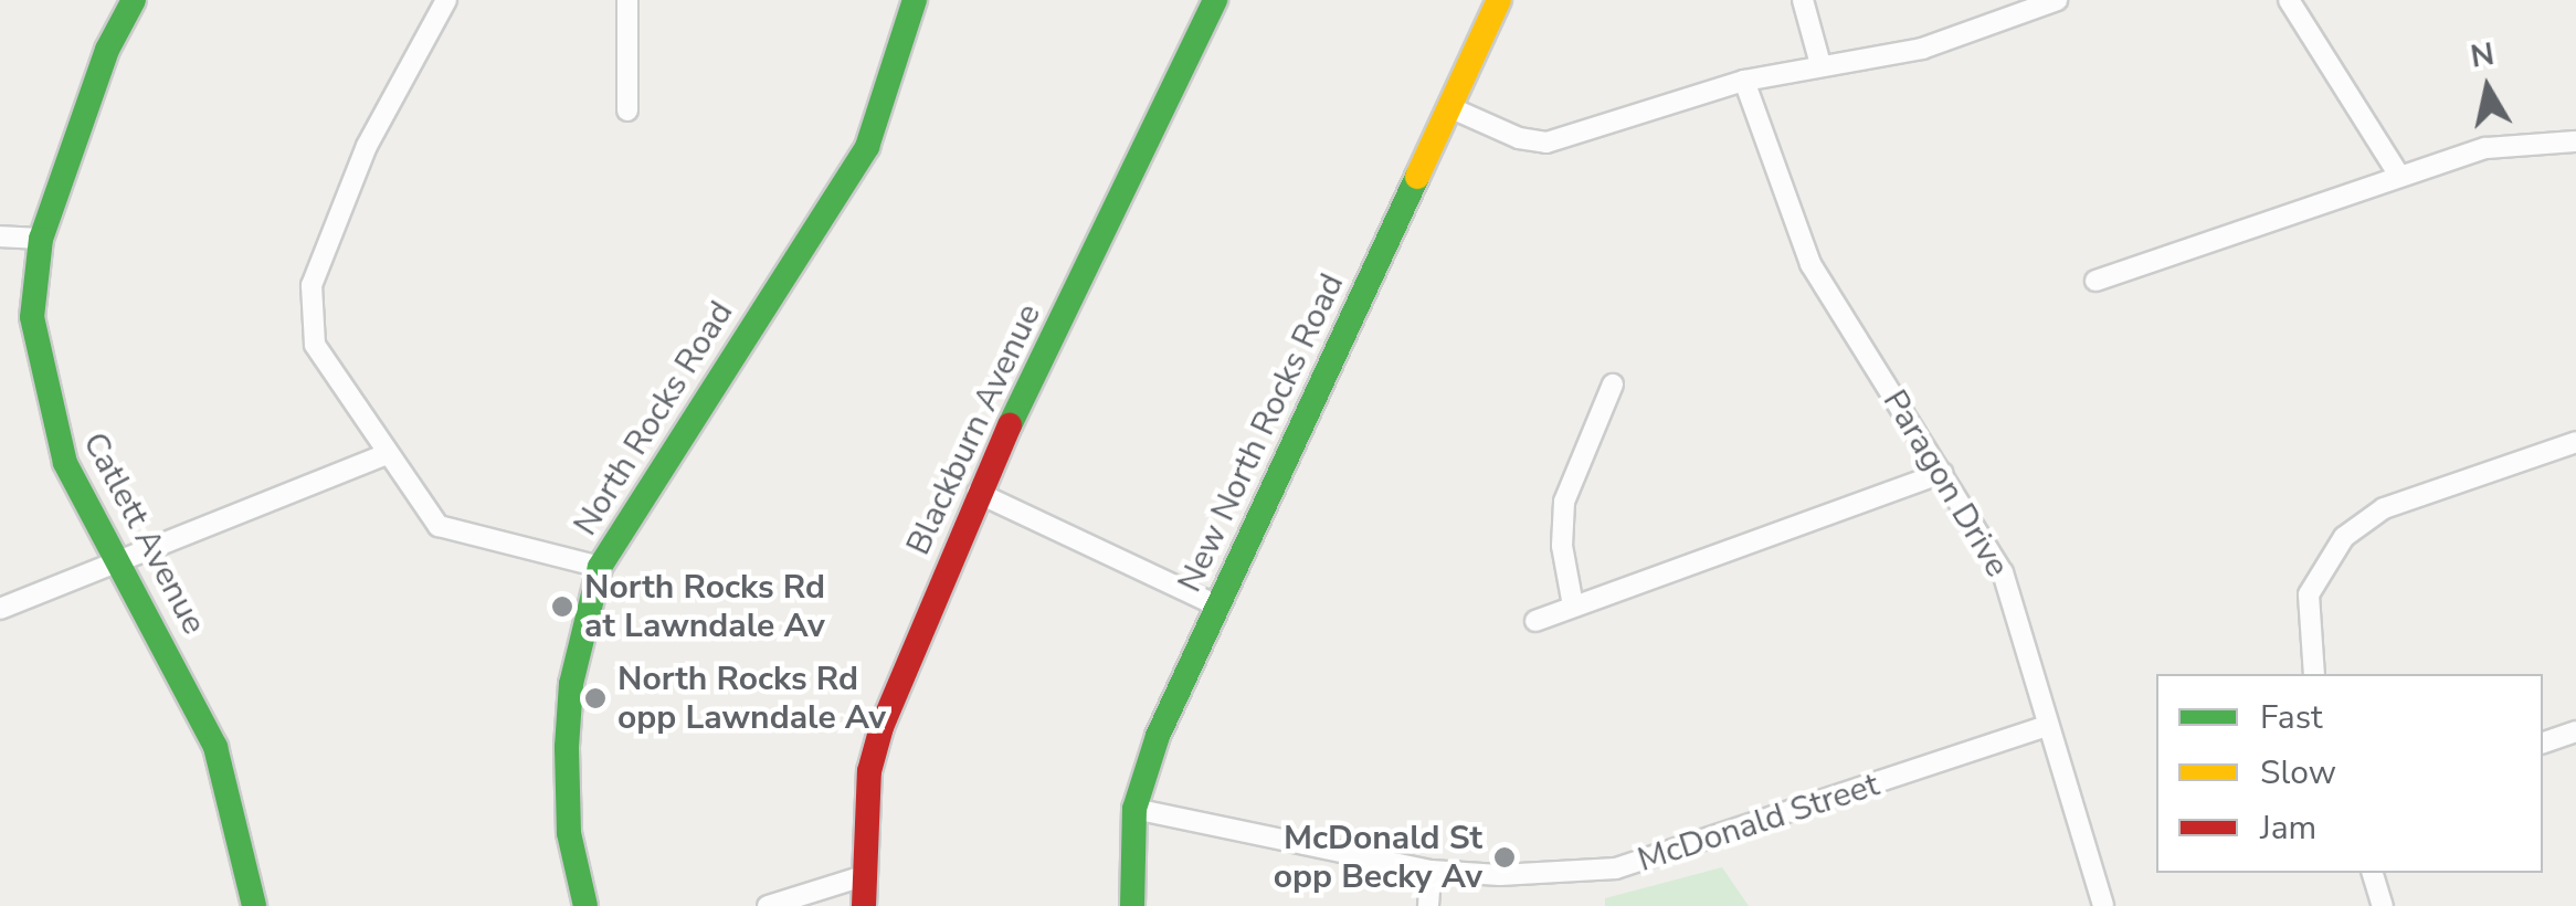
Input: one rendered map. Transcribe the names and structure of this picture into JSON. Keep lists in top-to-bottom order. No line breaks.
{"streets":{"street":["North Rocks Road","Blackburn Avenue","New North Rocks Road","Paragon Drive","Catlett Avenue","McDonald Street"]},"crossings":[["New North Rocks Road","McDonald Street"],["Paragon Drive","McDonald Street"]],"places":["North Rocks Rd at Lawndale Av","North Rocks Rd opp Lawndale Av","McDonald St opp Becky Av"],"legend":["Fast","Slow","Jam"],"north":"top"}
